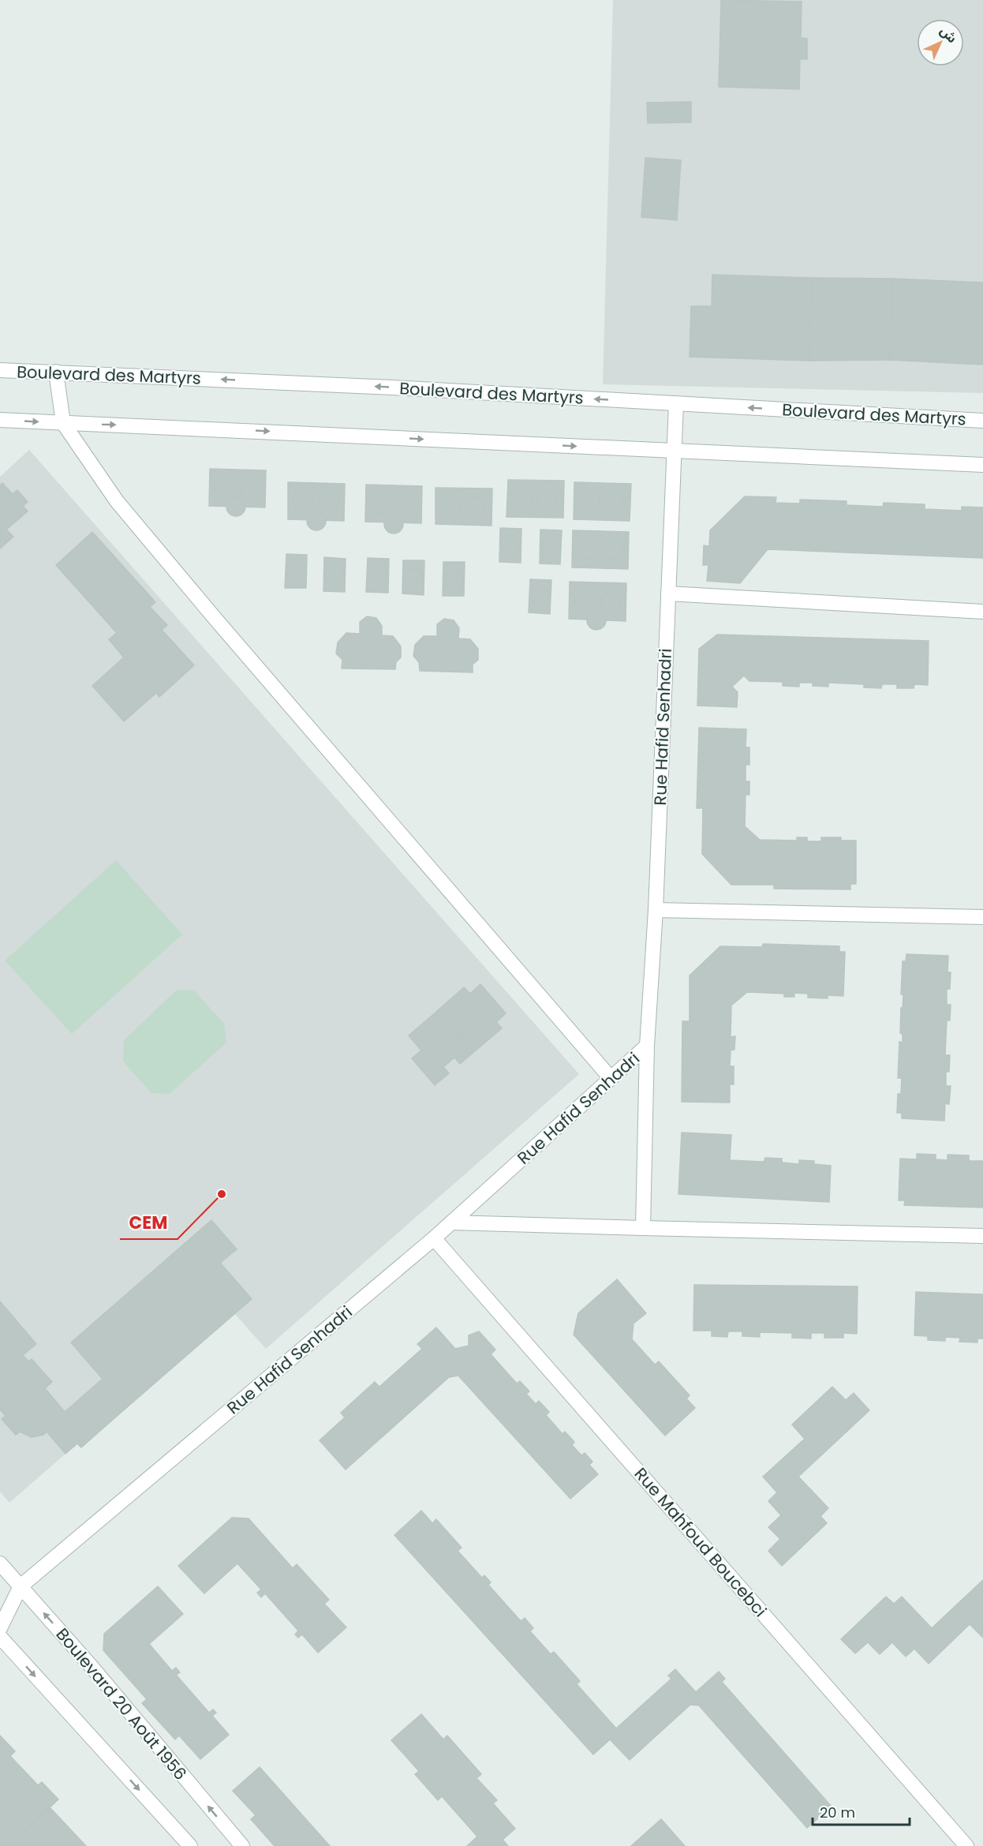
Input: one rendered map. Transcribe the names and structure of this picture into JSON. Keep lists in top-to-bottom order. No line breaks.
{"streets":{"street":["Boulevard des Martyrs","Rue Hafid Senhadri","Rue Mahfoud Boucebci","Boulevard 20 Août 1956"]},"crossings":[["Boulevard des Martyrs","Rue Hafid Senhadri"],["Rue Hafid Senhadri","Rue Mahfoud Boucebci"],["Rue Hafid Senhadri","Boulevard 20 Août 1956"]],"places":["CEM"],"scale_bar":"20 m","north":"top right"}
